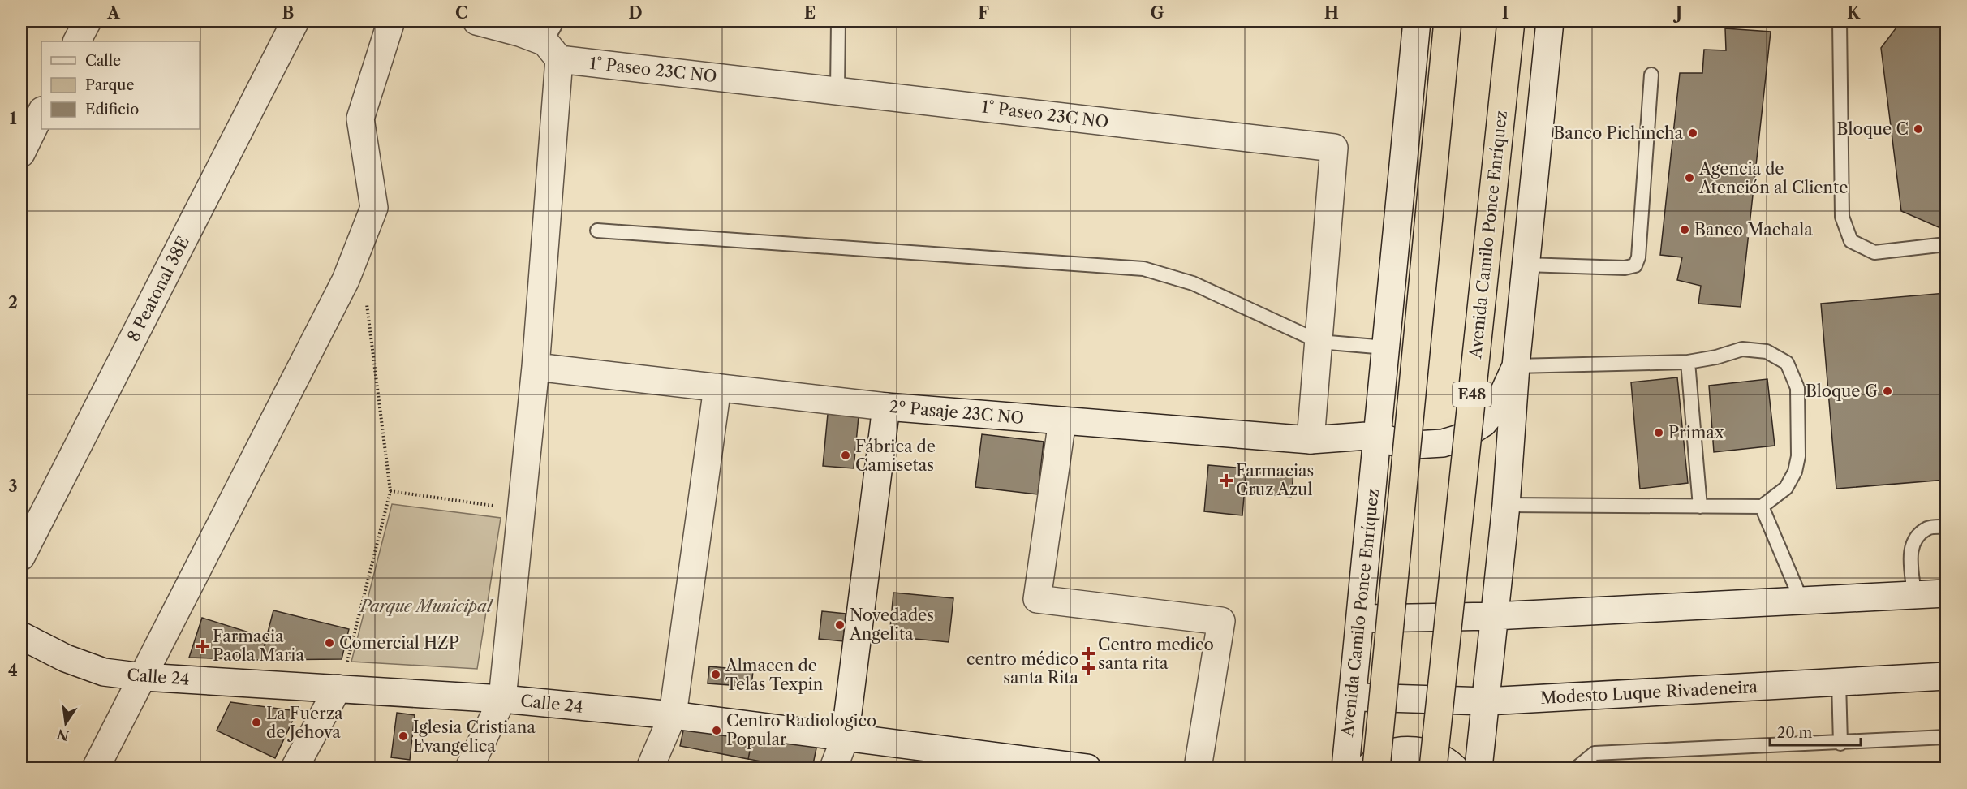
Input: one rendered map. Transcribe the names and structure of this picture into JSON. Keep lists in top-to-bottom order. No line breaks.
{"streets":{"main road":["Avenida Camilo Ponce Enríquez","E48"],"street":["1° Paseo 23C NO","8 Peatonal 38E","2º Pasaje 23C NO","Calle 24","Modesto Luque Rivadeneira"]},"crossings":[["1° Paseo 23C NO","2º Pasaje 23C NO"],["Avenida Camilo Ponce Enríquez","2º Pasaje 23C NO"],["Avenida Camilo Ponce Enríquez","Modesto Luque Rivadeneira"],["E48","Modesto Luque Rivadeneira"]],"parks":["Parque Municipal"],"places":{"other":["Bloque C","Banco Pichincha","Agencia de Atención al Cliente","Banco Machala","Bloque G","Primax","Fábrica de Camisetas","Novedades Angelita","Comercial HZP","Almacen de Telas Texpin","La Fuerza de Jehova","Centro Radiologico Popular","Iglesia Cristiana Evangelica"],"health":["Farmacias Cruz Azul","Farmacia Paola Maria","Centro medico santa rita","centro médico santa Rita"]},"legend":["Calle","Parque","Edificio"],"scale_bar":"20 m","north":"bottom","grid":{"columns":["A","B","C","D","E","F","G","H","I","J","K"],"rows":["1","2","3","4"]}}
